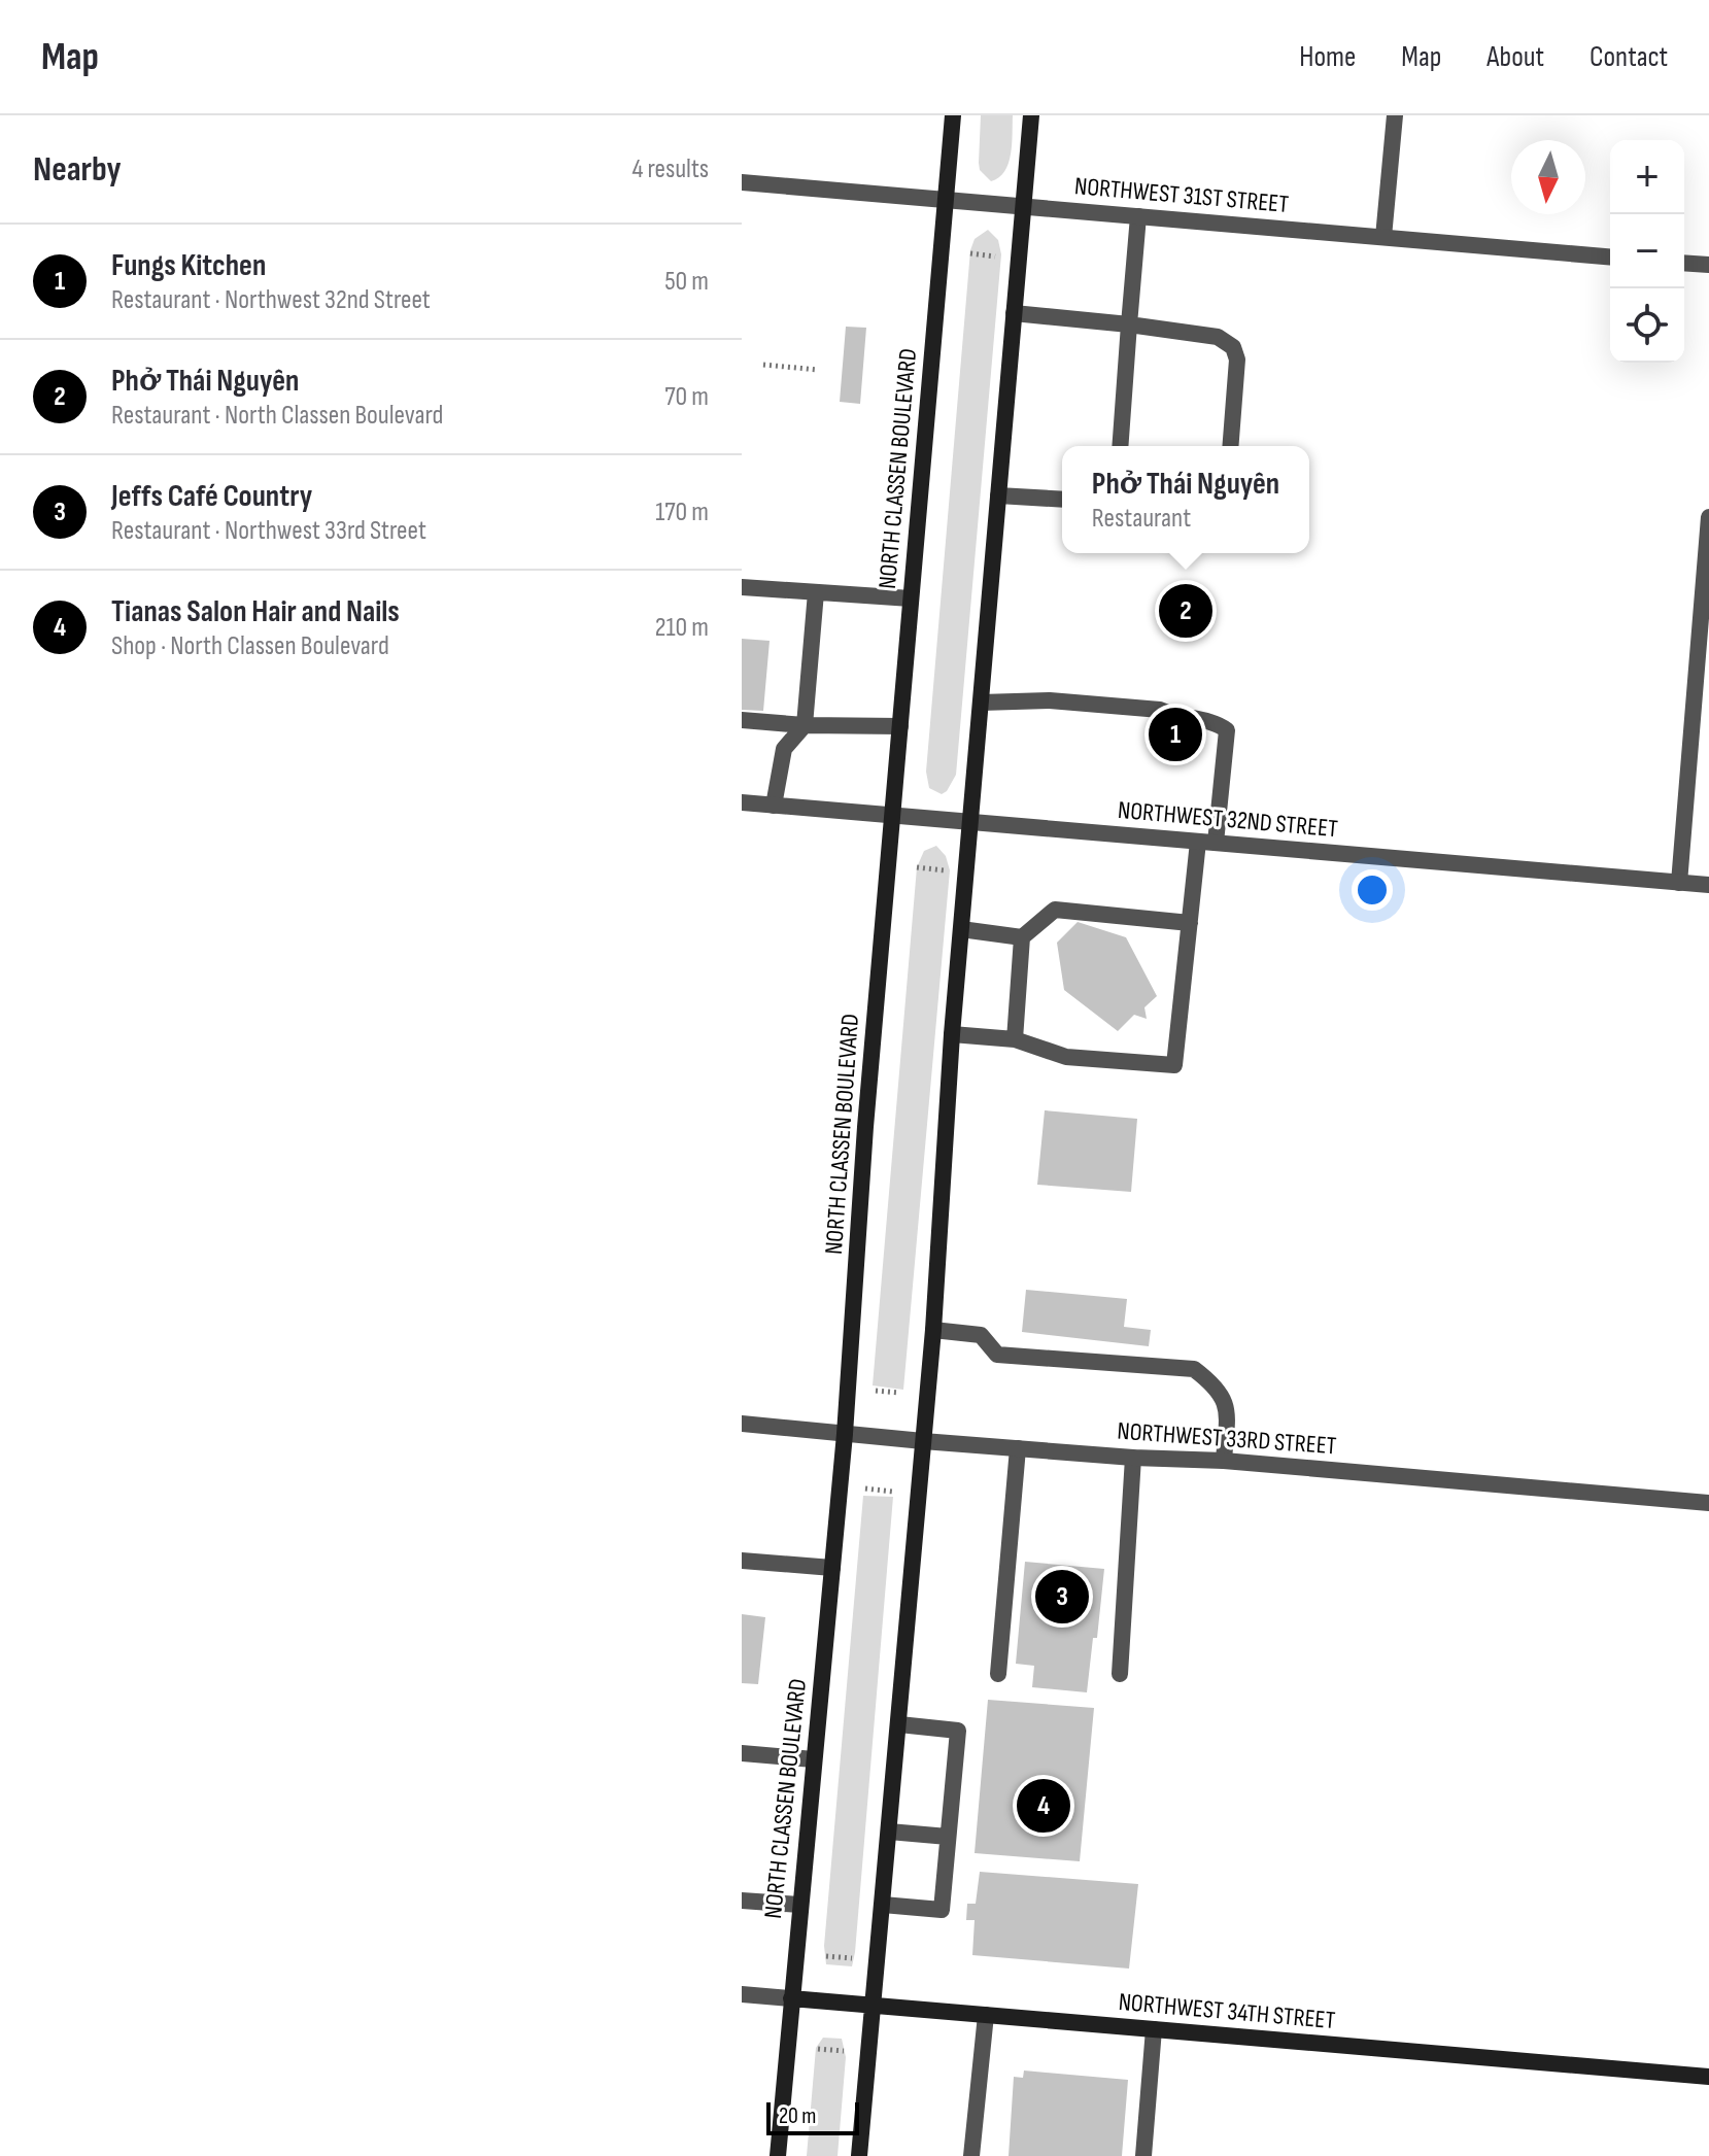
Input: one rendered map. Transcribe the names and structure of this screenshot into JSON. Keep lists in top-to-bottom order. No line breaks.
{"streets":{"main road":["NORTH CLASSEN BOULEVARD","NORTHWEST 34TH STREET"],"street":["NORTHWEST 31ST STREET","NORTHWEST 32ND STREET","NORTHWEST 33RD STREET"]},"crossings":[["NORTHWEST 31ST STREET","NORTH CLASSEN BOULEVARD"],["NORTH CLASSEN BOULEVARD","NORTHWEST 32ND STREET"],["NORTH CLASSEN BOULEVARD","NORTHWEST 33RD STREET"],["NORTH CLASSEN BOULEVARD","NORTHWEST 34TH STREET"]],"scale_bar":"20 m","north":"bottom","page":{"header":"Map","nav":["Home","Map","About","Contact"],"heading":["Nearby","4 results"],"map_buttons":["+","−"],"list":[{"mark":"1","name":"Fungs Kitchen","note":"Restaurant · Northwest 32nd Street","value":"50 m"},{"mark":"2","name":"Phở Thái Nguyên","note":"Restaurant · North Classen Boulevard","value":"70 m"},{"mark":"3","name":"Jeffs Café Country","note":"Restaurant · Northwest 33rd Street","value":"170 m"},{"mark":"4","name":"Tianas Salon Hair and Nails","note":"Shop · North Classen Boulevard","value":"210 m"}],"popup":["Phở Thái Nguyên","Restaurant"],"pins":["2","1","3","4"],"scale":"20 m"}}
